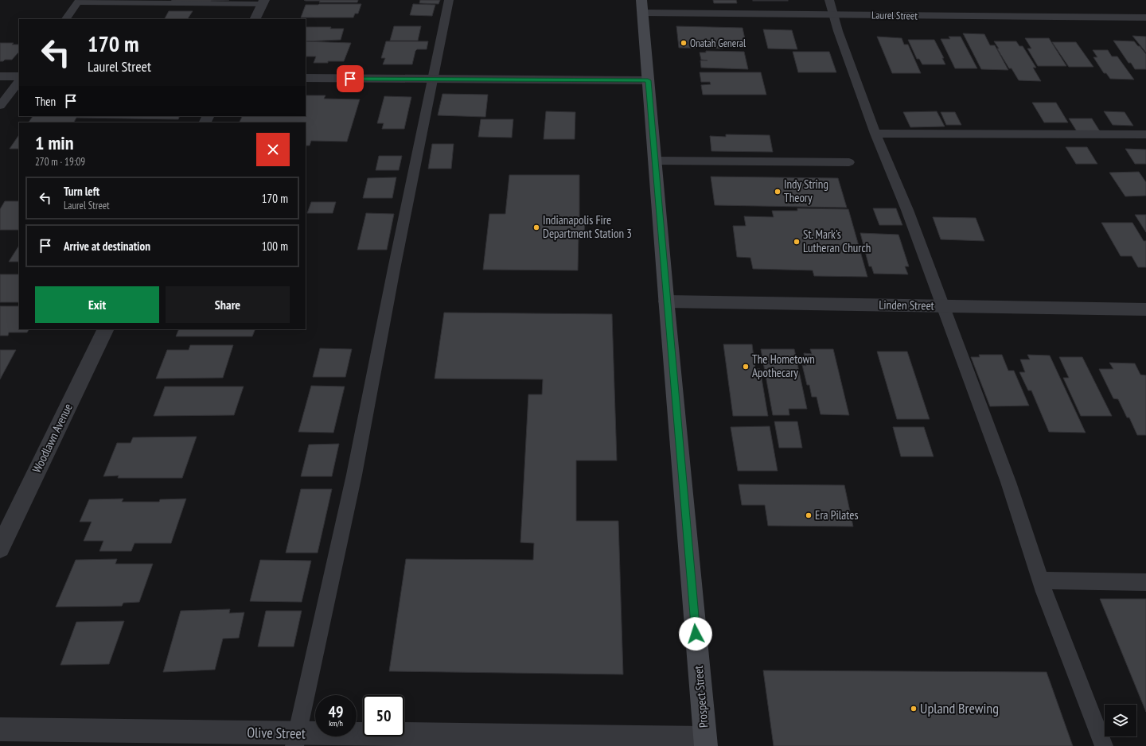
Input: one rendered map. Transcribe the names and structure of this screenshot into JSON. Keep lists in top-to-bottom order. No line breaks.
{"streets":{"main road":["Prospect Street"],"street":["Laurel Street","Linden Street","Woodlawn Avenue","Olive Street"]},"crossings":[["Laurel Street","Prospect Street"],["Linden Street","Prospect Street"],["Prospect Street","Olive Street"]],"places":["Onatah General","Indy String Theory","Indianapolis Fire Department Station 3","St. Mark's Lutheran Church","The Hometown Apothecary","Era Pilates","Upland Brewing"],"page":{"turn":["170 m","Laurel Street"],"then":"Then","heading":["1 min","270 m · 19:09"],"list":[{"name":"Turn left","note":"Laurel Street","value":"170 m"},{"name":"Arrive at destination","value":"100 m"}],"buttons":["Exit","Share"],"speed":"49 km/h","limit":"50"}}
